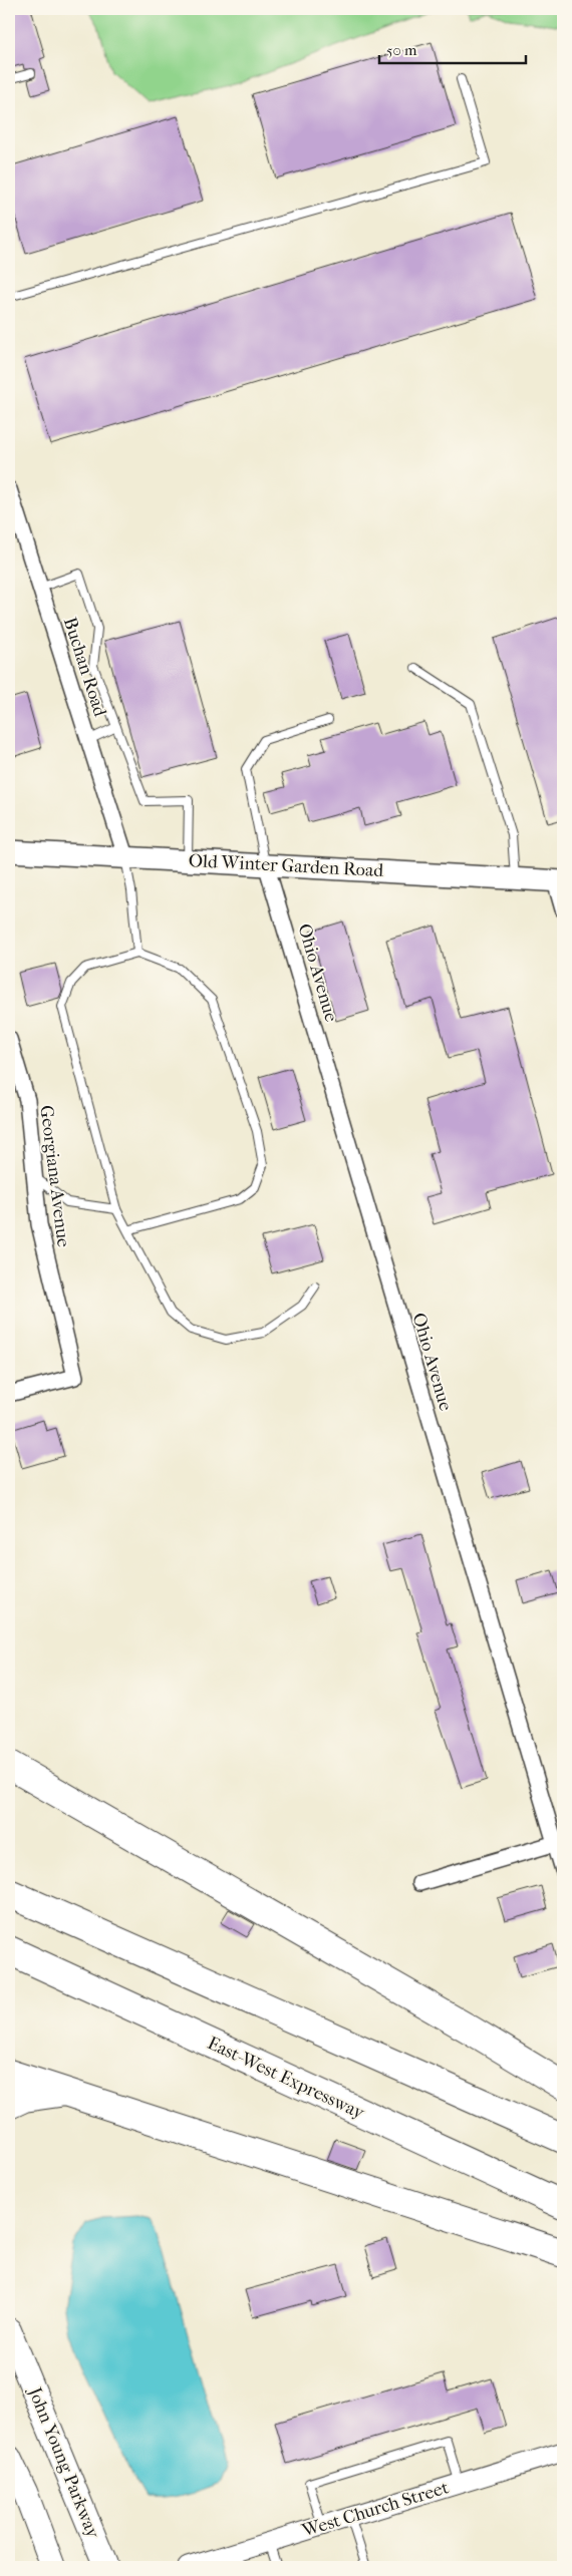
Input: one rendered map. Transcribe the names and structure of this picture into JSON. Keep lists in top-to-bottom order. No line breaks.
{"streets":{"highway":["East-West Expressway"],"main road":["Old Winter Garden Road","John Young Parkway"],"street":["Buchan Road","Ohio Avenue","Georgiana Avenue","West Church Street"]},"crossings":[["Buchan Road","Old Winter Garden Road"],["Old Winter Garden Road","Ohio Avenue"]],"scale_bar":"50 m"}
